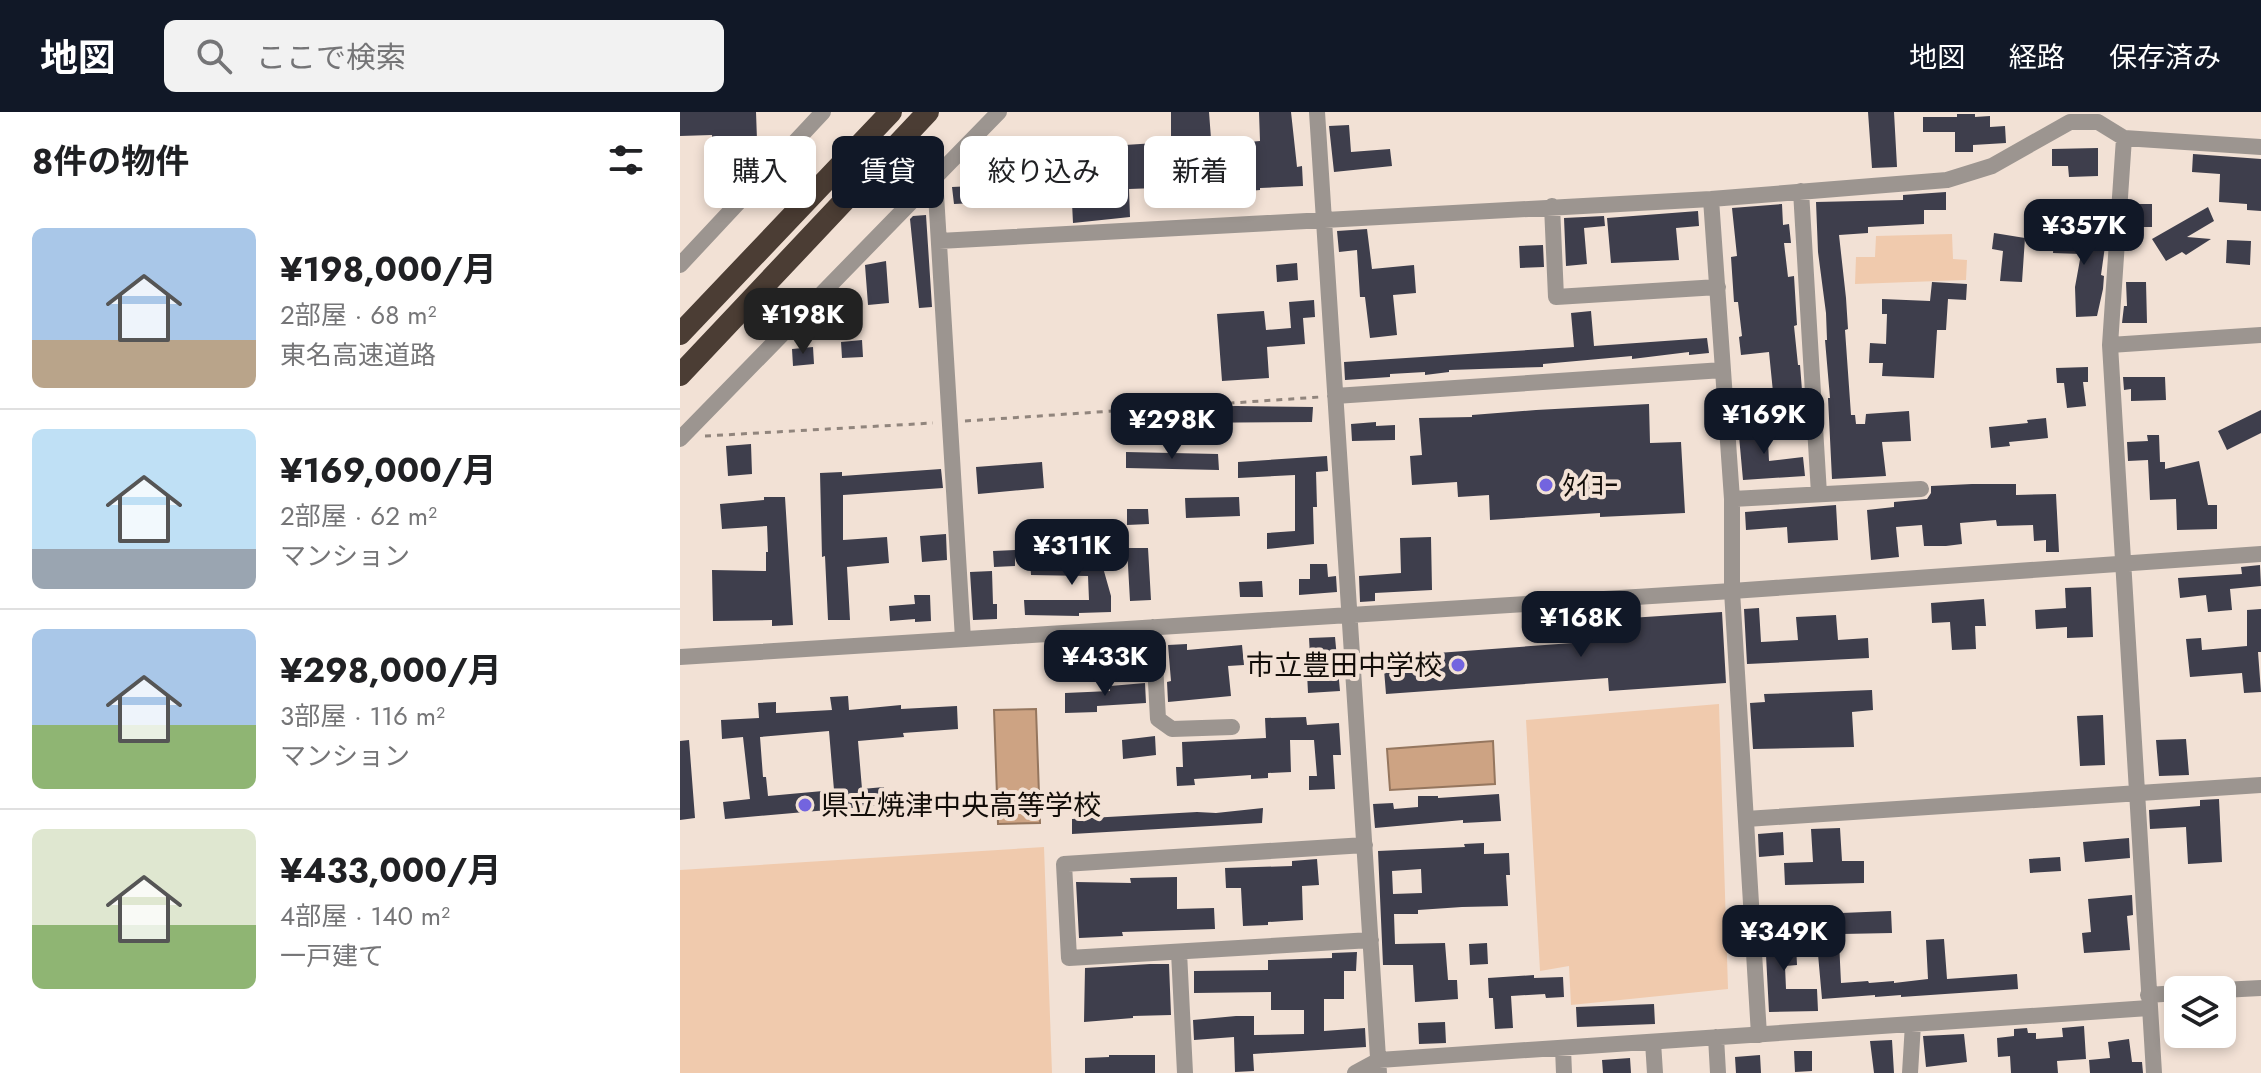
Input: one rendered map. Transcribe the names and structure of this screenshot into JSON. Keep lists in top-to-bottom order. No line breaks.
{"places":["ﾀｲﾖｰ","市立豊田中学校","県立焼津中央高等学校"],"page":{"header":"地図","search":"ここで検索","nav":["地図","経路","保存済み"],"heading":"8件の物件","chip":["購入","賃貸","絞り込み","新着"],"price":["¥357K","¥198K","¥169K","¥298K","¥311K","¥168K","¥433K","¥349K"],"list":[{"name":"¥198,000/月","note":"2部屋 · 68 m² · 東名高速道路"},{"name":"¥169,000/月","note":"2部屋 · 62 m² · マンション"},{"name":"¥298,000/月","note":"3部屋 · 116 m² · マンション"},{"name":"¥433,000/月","note":"4部屋 · 140 m² · 一戸建て"}]}}
